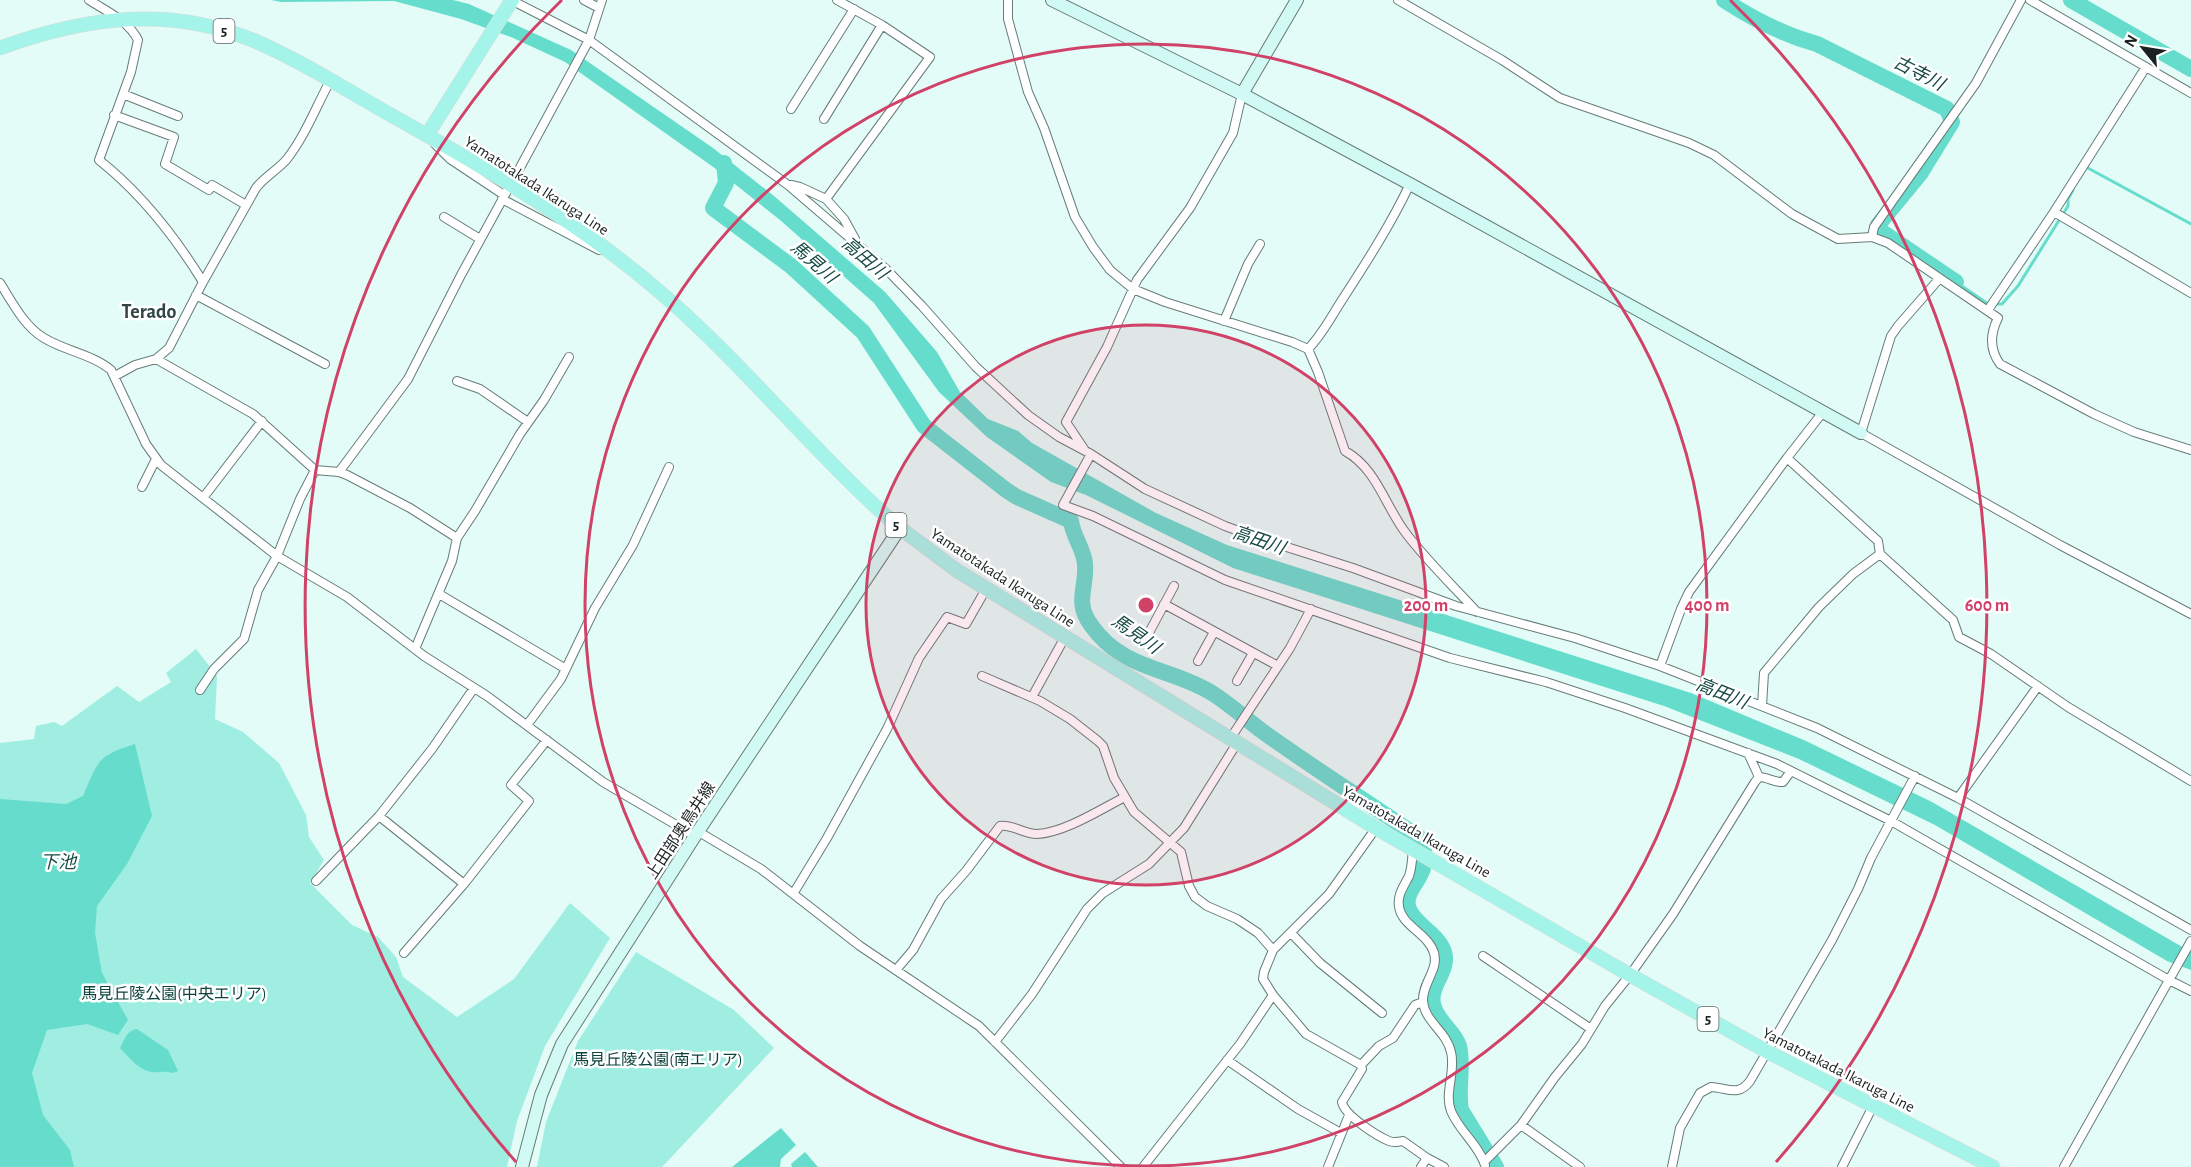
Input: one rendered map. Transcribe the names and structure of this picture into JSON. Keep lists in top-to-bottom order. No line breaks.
{"streets":{"main road":["5","Yamatotakada Ikaruga Line"],"street":["上田部奥鳥井線"]},"crossings":[["Yamatotakada Ikaruga Line","上田部奥鳥井線"]],"districts":["Terado"],"water":["古寺川","高田川","馬見川","下池"],"parks":["馬見丘陵公園(中央エリア)","馬見丘陵公園(南エリア)"],"north":"top left","rings":["200 m","400 m","600 m"]}
